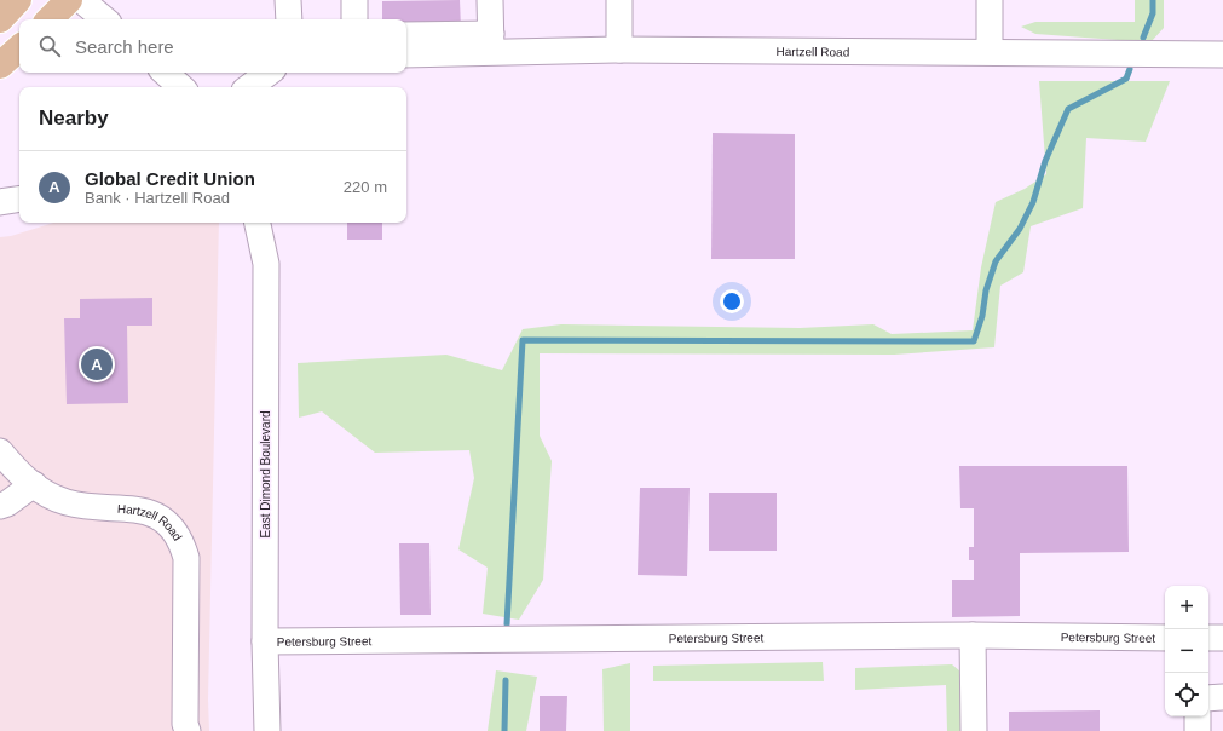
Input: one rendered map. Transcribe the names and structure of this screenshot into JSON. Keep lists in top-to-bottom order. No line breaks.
{"streets":{"street":["Hartzell Road","East Dimond Boulevard","Petersburg Street"]},"crossings":[["East Dimond Boulevard","Petersburg Street"]],"page":{"search":"Search here","heading":"Nearby","list":[{"mark":"A","name":"Global Credit Union","note":"Bank · Hartzell Road","value":"220 m"}],"pins":"A","map_buttons":["+","−"]}}
